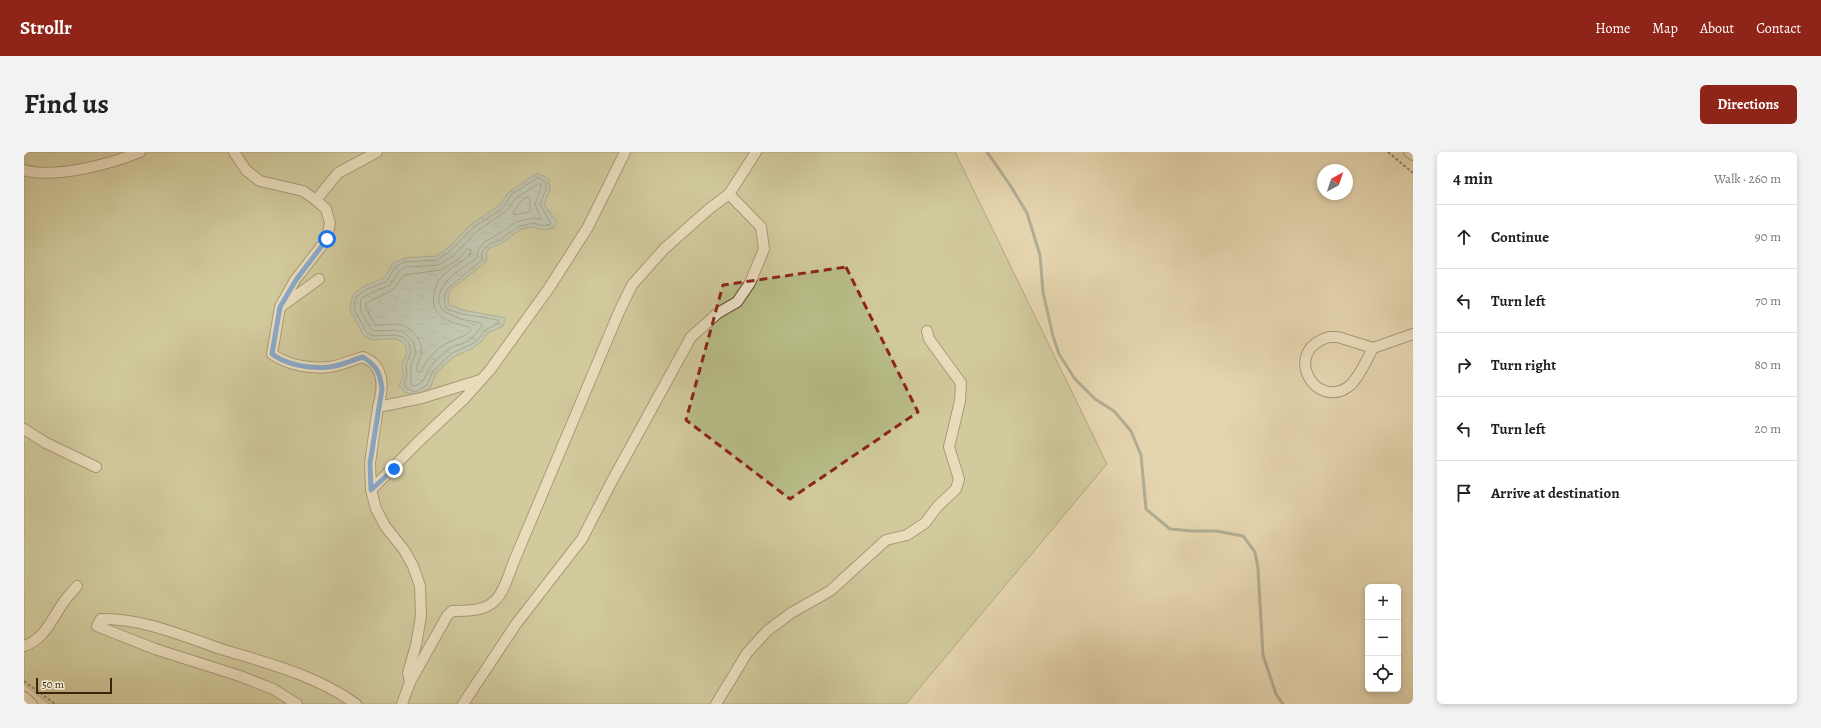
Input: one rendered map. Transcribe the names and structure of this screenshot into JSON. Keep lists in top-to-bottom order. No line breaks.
{"scale_bar":"50 m","north":"top right","page":{"header":"Strollr","nav":["Home","Map","About","Contact"],"title":"Find us","buttons":"Directions","heading":["4 min","Walk · 260 m"],"list":[["Continue","90 m"],["Turn left","70 m"],["Turn right","80 m"],["Turn left","20 m"],"Arrive at destination"],"map_buttons":["+","−"],"scale":"50 m"}}
